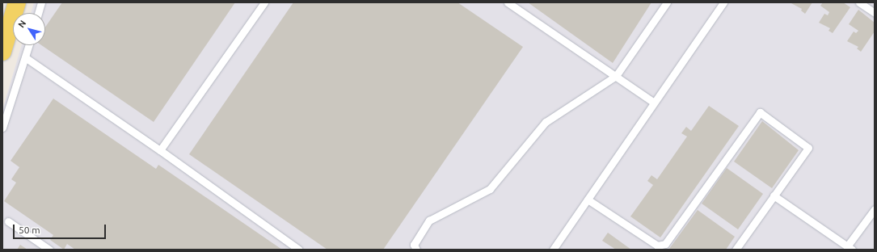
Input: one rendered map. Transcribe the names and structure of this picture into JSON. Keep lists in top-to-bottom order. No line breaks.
{"scale_bar":"50 m","north":"top left"}
